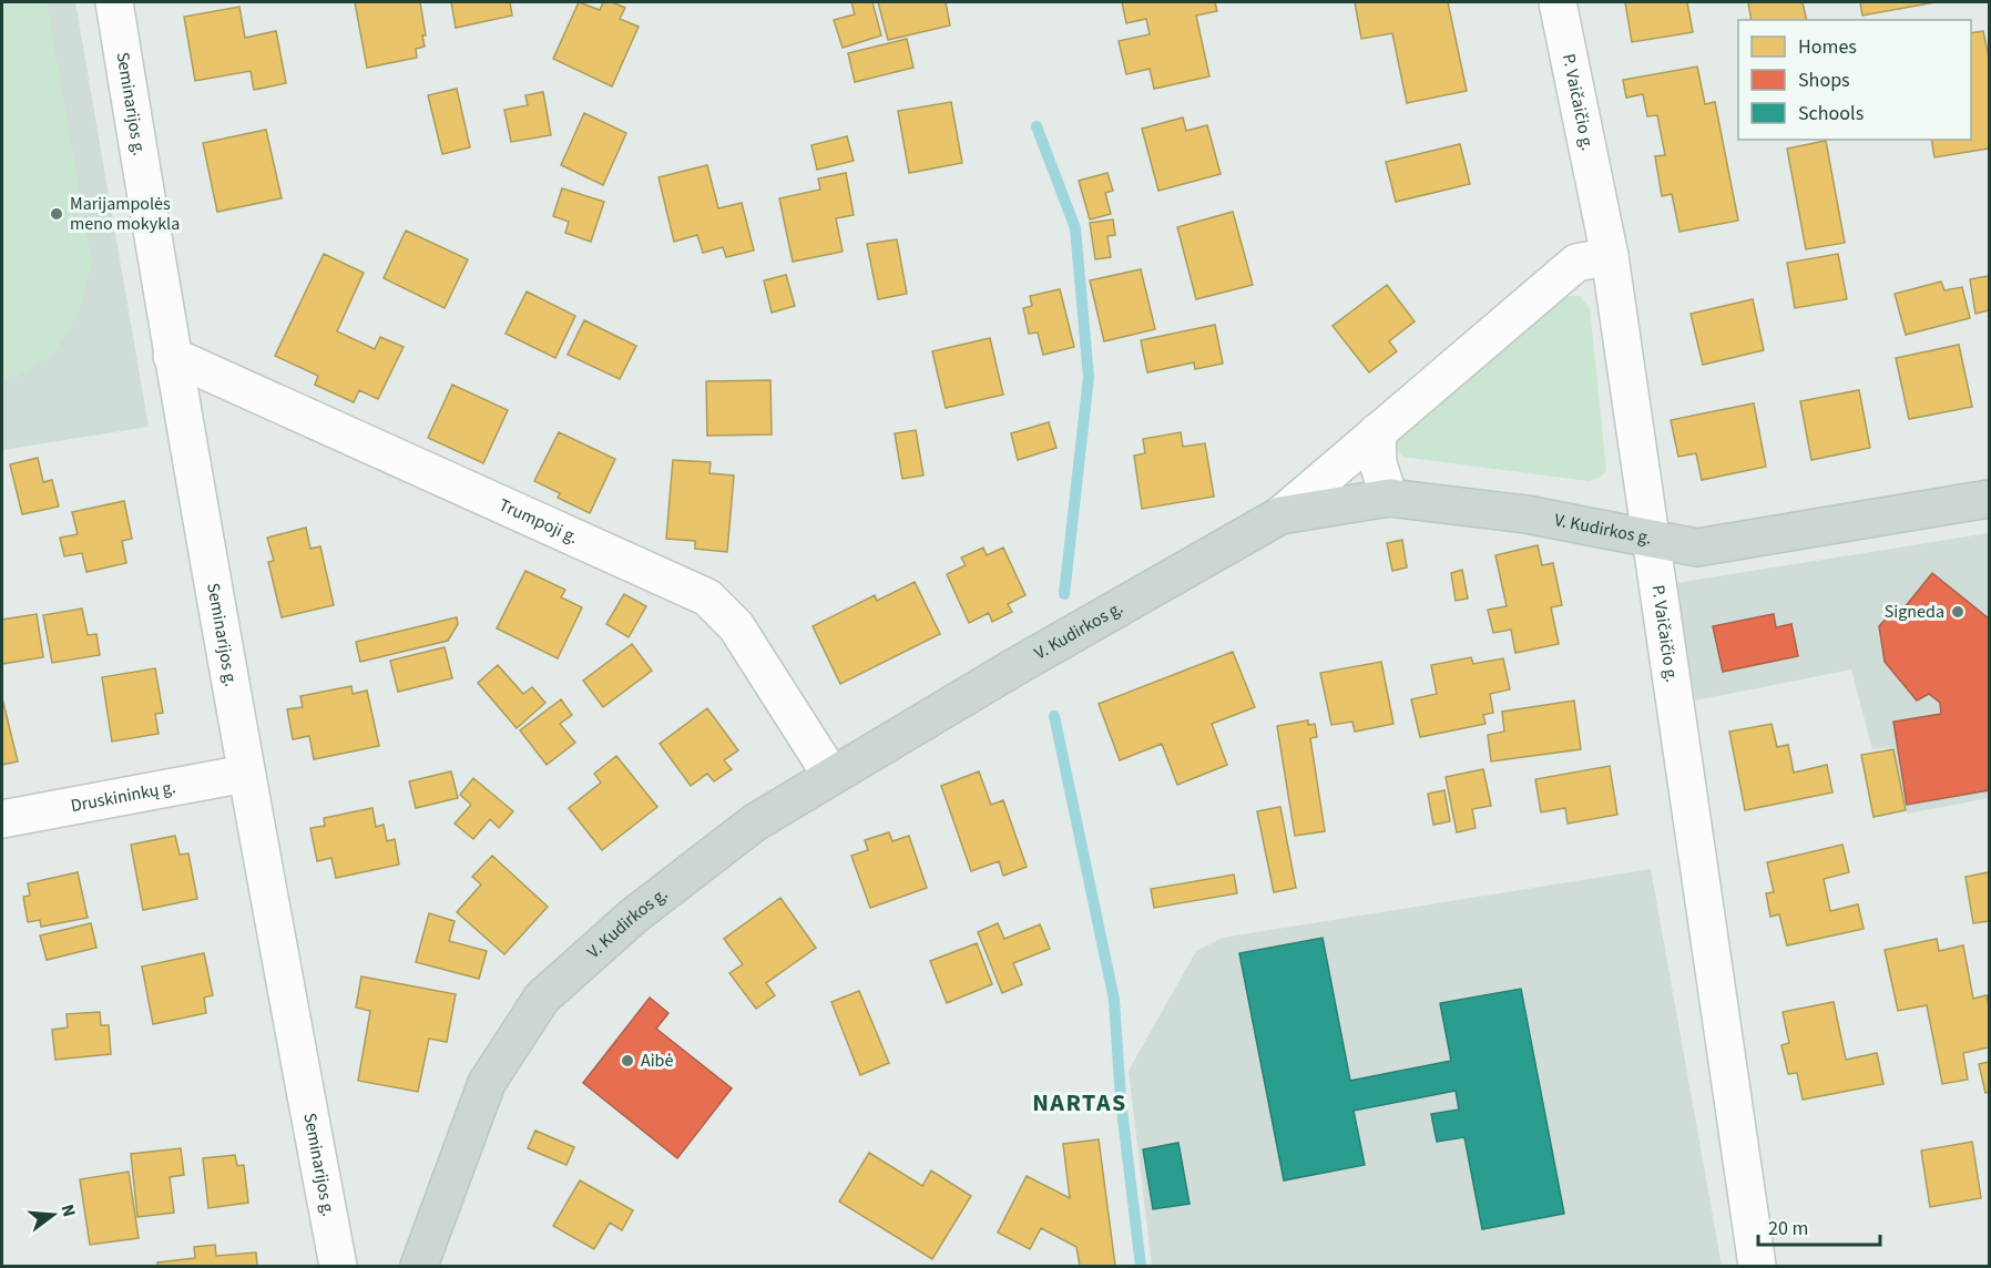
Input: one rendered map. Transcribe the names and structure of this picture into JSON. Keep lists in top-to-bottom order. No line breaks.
{"streets":{"main road":["V. Kudirkos g."],"street":["P. Vaičaičio g.","Seminarijos g.","Trumpoji g.","Druskininkų g."]},"crossings":[["P. Vaičaičio g.","V. Kudirkos g."],["Seminarijos g.","Trumpoji g."],["Seminarijos g.","Druskininkų g."],["Trumpoji g.","V. Kudirkos g."]],"districts":["NARTAS"],"places":["Marijampolės meno mokykla","Signeda","Aibė"],"legend":["Homes","Shops","Schools"],"scale_bar":"20 m","north":"right"}
